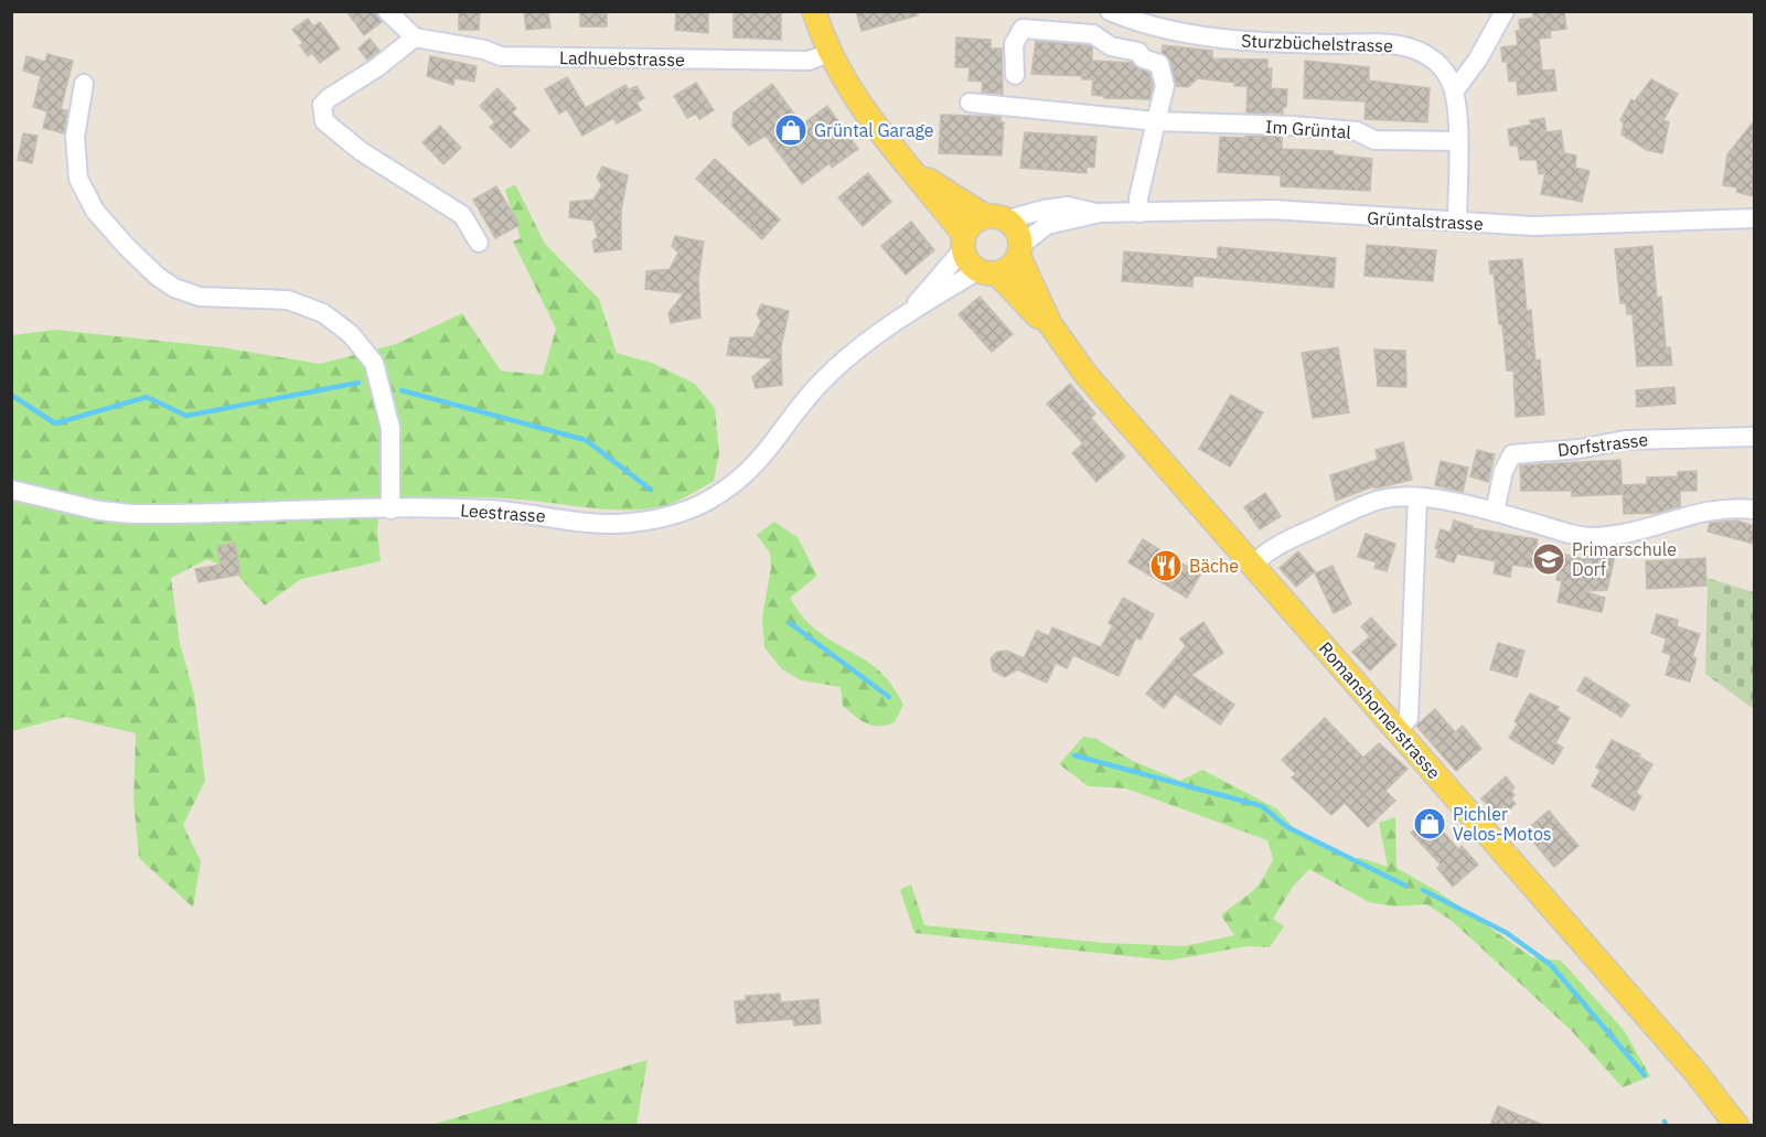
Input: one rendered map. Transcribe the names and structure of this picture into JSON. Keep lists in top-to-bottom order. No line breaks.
{"streets":{"main road":["Romanshornerstrasse"],"street":["Sturzbüchelstrasse","Ladhuebstrasse","Im Grüntal","Grüntalstrasse","Dorfstrasse","Leestrasse"]},"crossings":[["Sturzbüchelstrasse","Im Grüntal"],["Sturzbüchelstrasse","Grüntalstrasse"],["Grüntalstrasse","Leestrasse"],["Grüntalstrasse","Romanshornerstrasse"],["Leestrasse","Romanshornerstrasse"]],"places":{"shop":["Grüntal Garage","Pichler Velos-Motos"],"school or university":["Primarschule Dorf"],"restaurant":["Bäche"]}}
